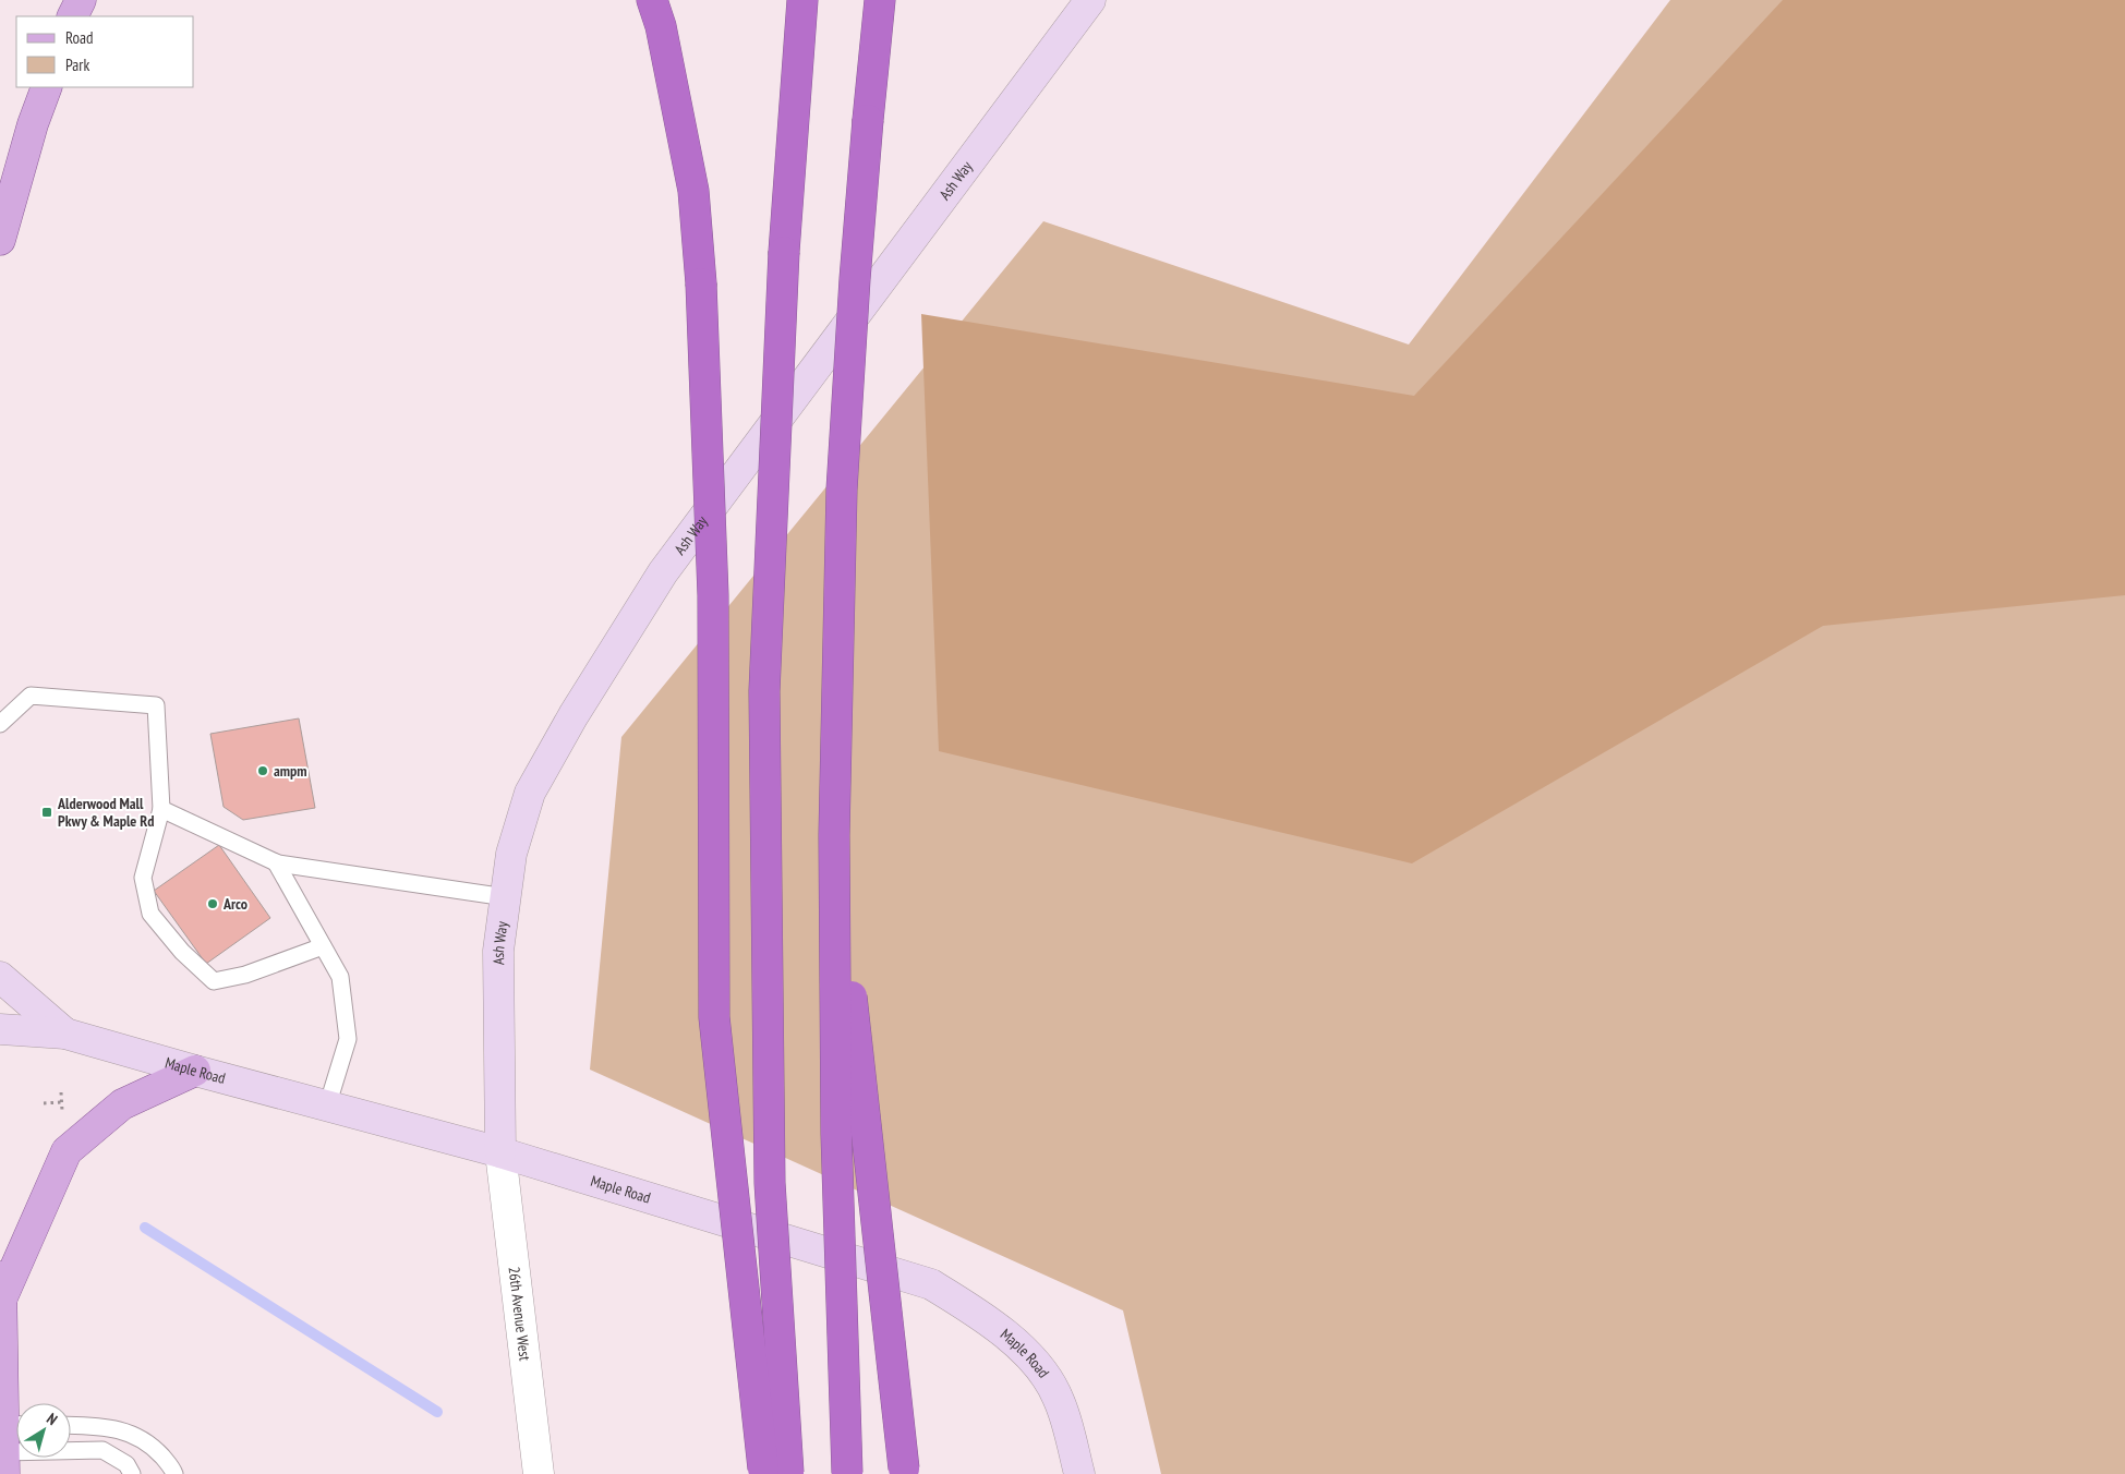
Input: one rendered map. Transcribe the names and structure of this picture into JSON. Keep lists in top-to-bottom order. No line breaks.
{"streets":{"street":["Ash Way","Maple Road","26th Avenue West"]},"crossings":[["Ash Way","Maple Road"],["Ash Way","26th Avenue West"],["Maple Road","26th Avenue West"]],"places":{"other":["ampm","Arco"],"transit":["Alderwood Mall Pkwy & Maple Rd"]},"legend":["Road","Park"],"north":"top right"}
